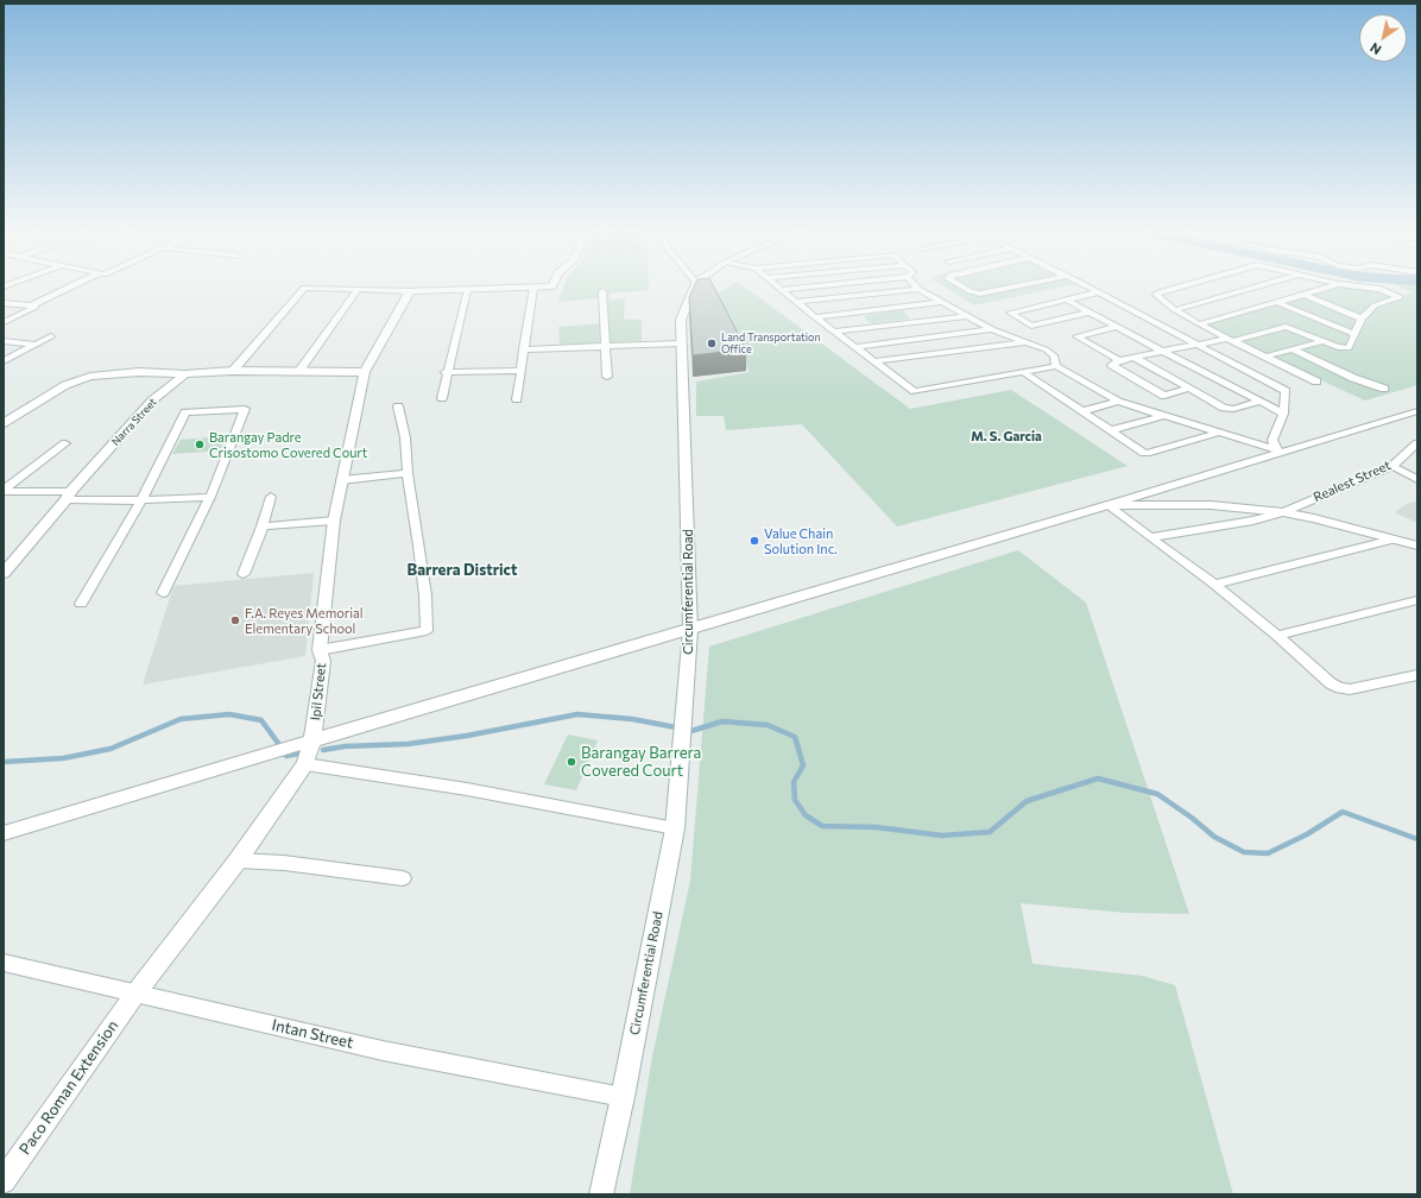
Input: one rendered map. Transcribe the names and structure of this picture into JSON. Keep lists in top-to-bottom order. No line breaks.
{"streets":{"street":["Narra Street","Realest Street","Circumferential Road","Ipil Street","Intan Street","Paco Roman Extension"]},"crossings":[["Circumferential Road","Intan Street"],["Ipil Street","Intan Street"],["Ipil Street","Paco Roman Extension"],["Intan Street","Paco Roman Extension"]],"districts":["M. S. Garcia","Barrera District"],"places":["Land Transportation Office","Barangay Padre Crisostomo Covered Court","Value Chain Solution Inc.","F.A. Reyes Memorial Elementary School","Barangay Barrera Covered Court"],"north":"bottom left"}
